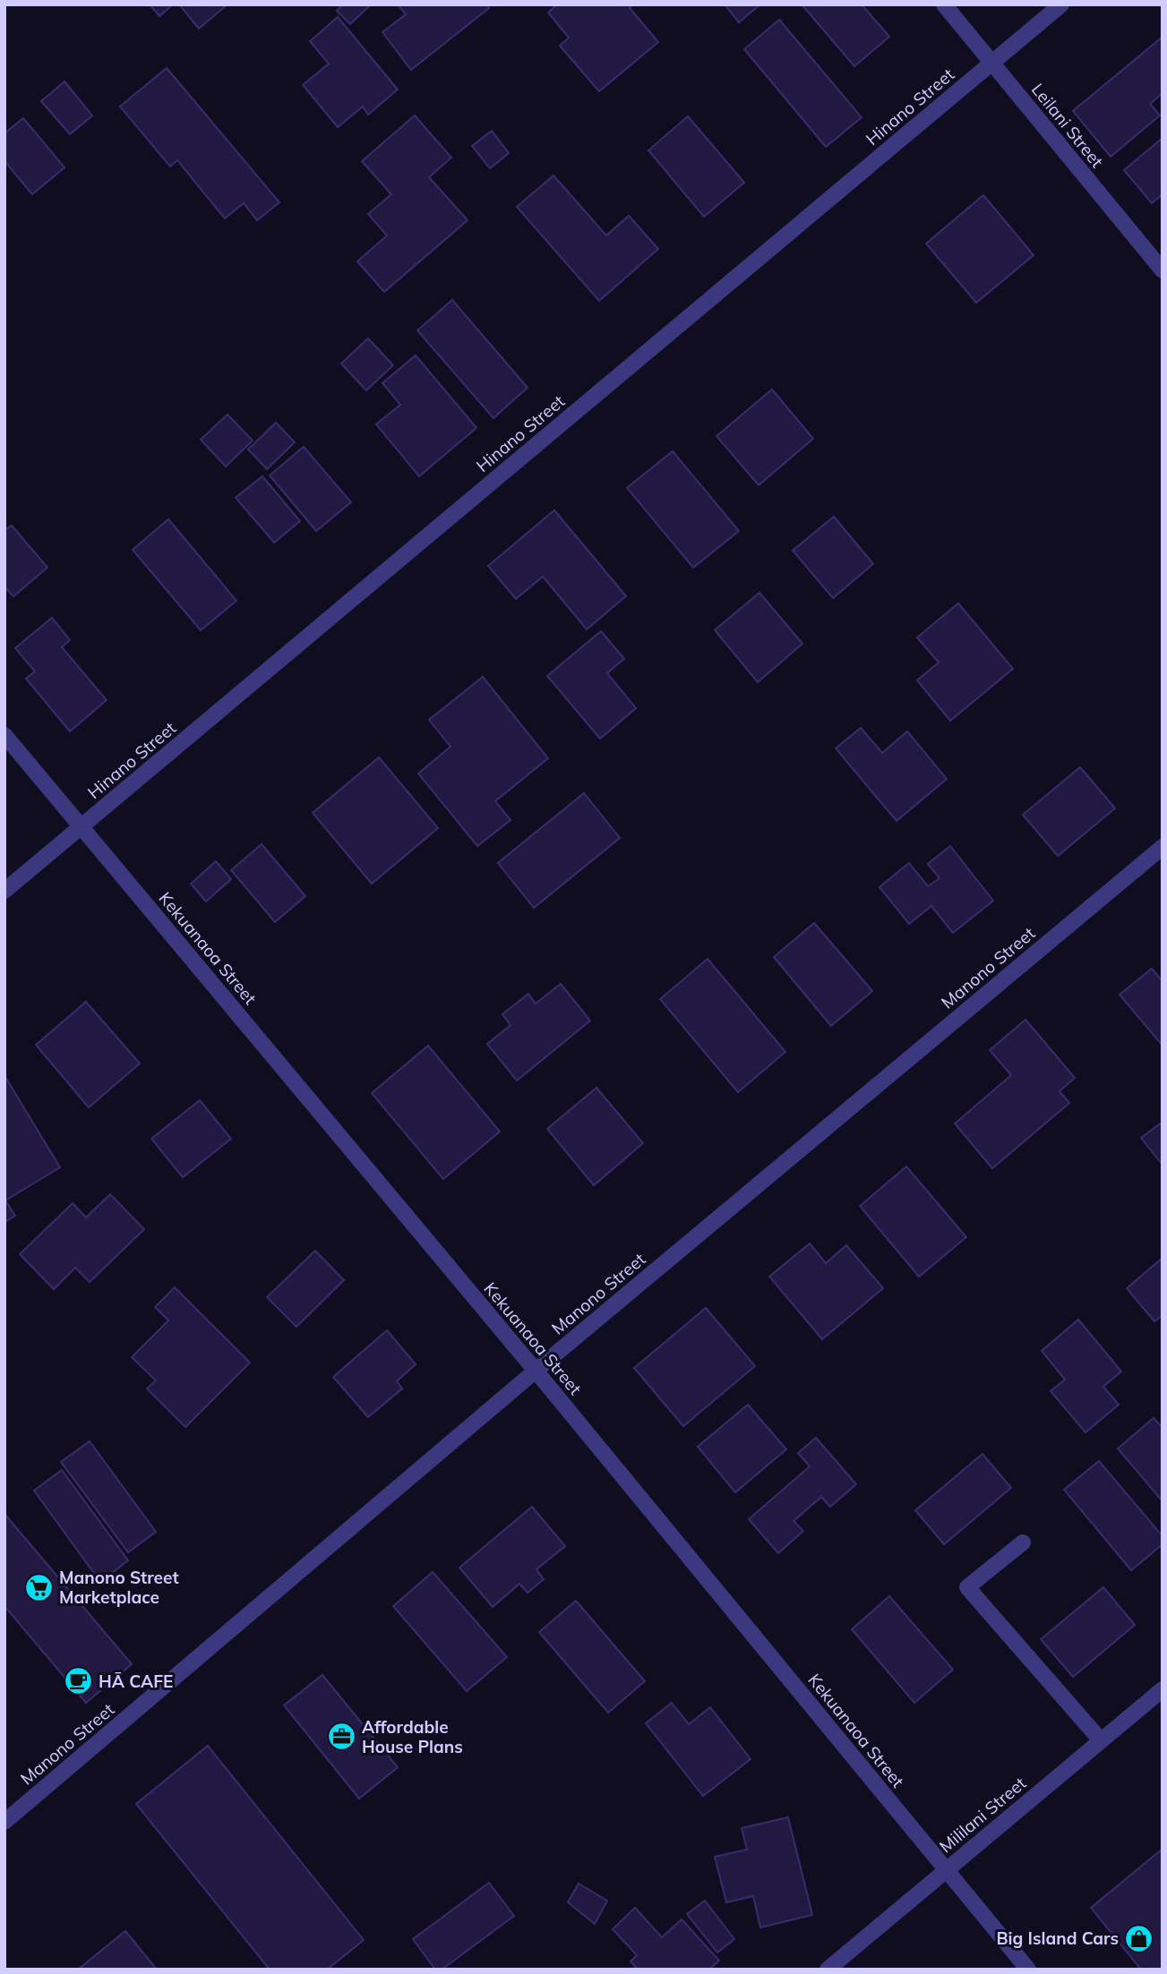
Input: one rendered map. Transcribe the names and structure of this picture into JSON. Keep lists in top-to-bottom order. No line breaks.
{"streets":{"street":["Hinano Street","Leilani Street","Kekuanaoa Street","Manono Street","Mililani Street"]},"crossings":[["Hinano Street","Leilani Street"],["Hinano Street","Kekuanaoa Street"],["Kekuanaoa Street","Manono Street"],["Kekuanaoa Street","Mililani Street"]],"places":{"supermarket":["Manono Street Marketplace"],"cafe":["HĀ CAFE"],"office":["Affordable House Plans"],"shop":["Big Island Cars"]}}
